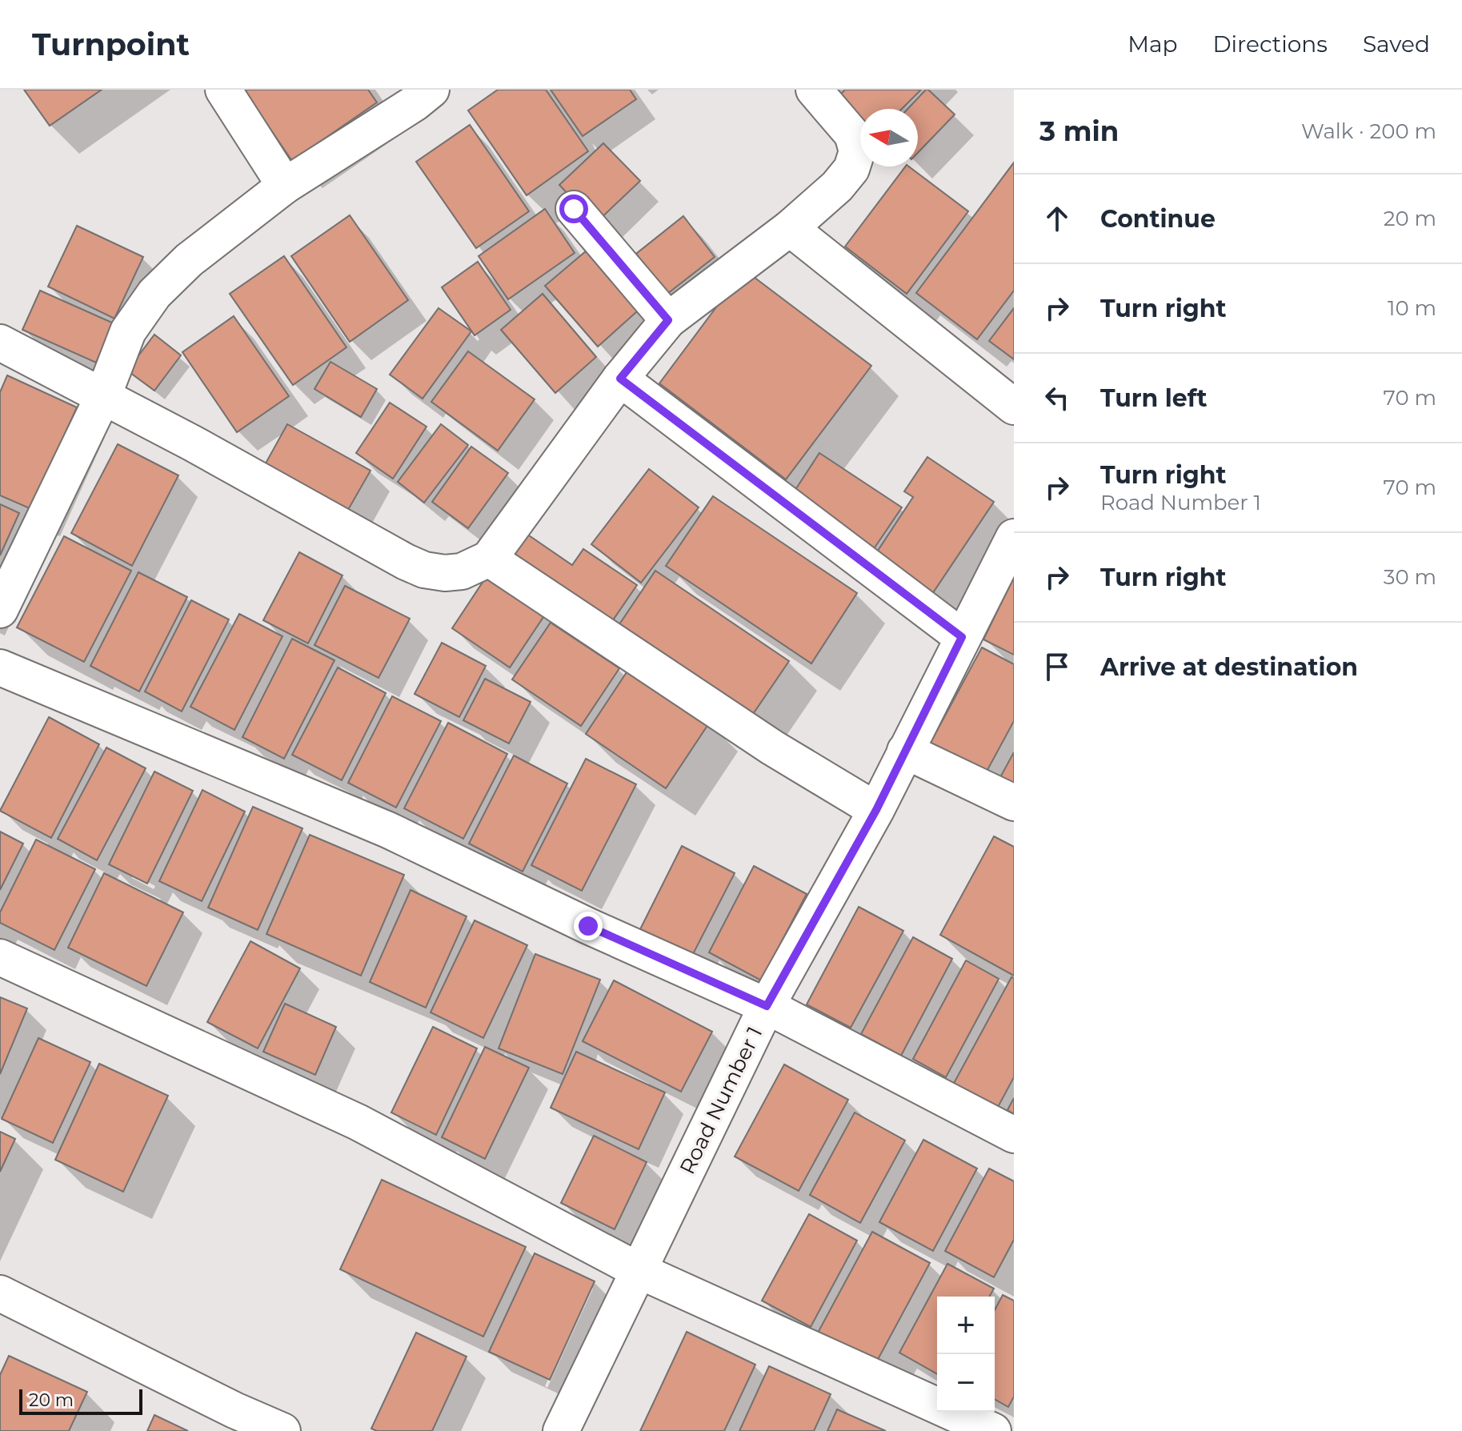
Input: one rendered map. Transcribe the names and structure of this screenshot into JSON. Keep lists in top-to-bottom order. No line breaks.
{"streets":{"street":["Road Number 1"]},"scale_bar":"20 m","north":"left","page":{"header":"Turnpoint","nav":["Map","Directions","Saved"],"heading":["3 min","Walk · 200 m"],"list":[["Continue","20 m"],["Turn right","10 m"],["Turn left","70 m"],["Turn right","Road Number 1","70 m"],["Turn right","30 m"],"Arrive at destination"],"map_buttons":["+","−"],"scale":"20 m"}}
